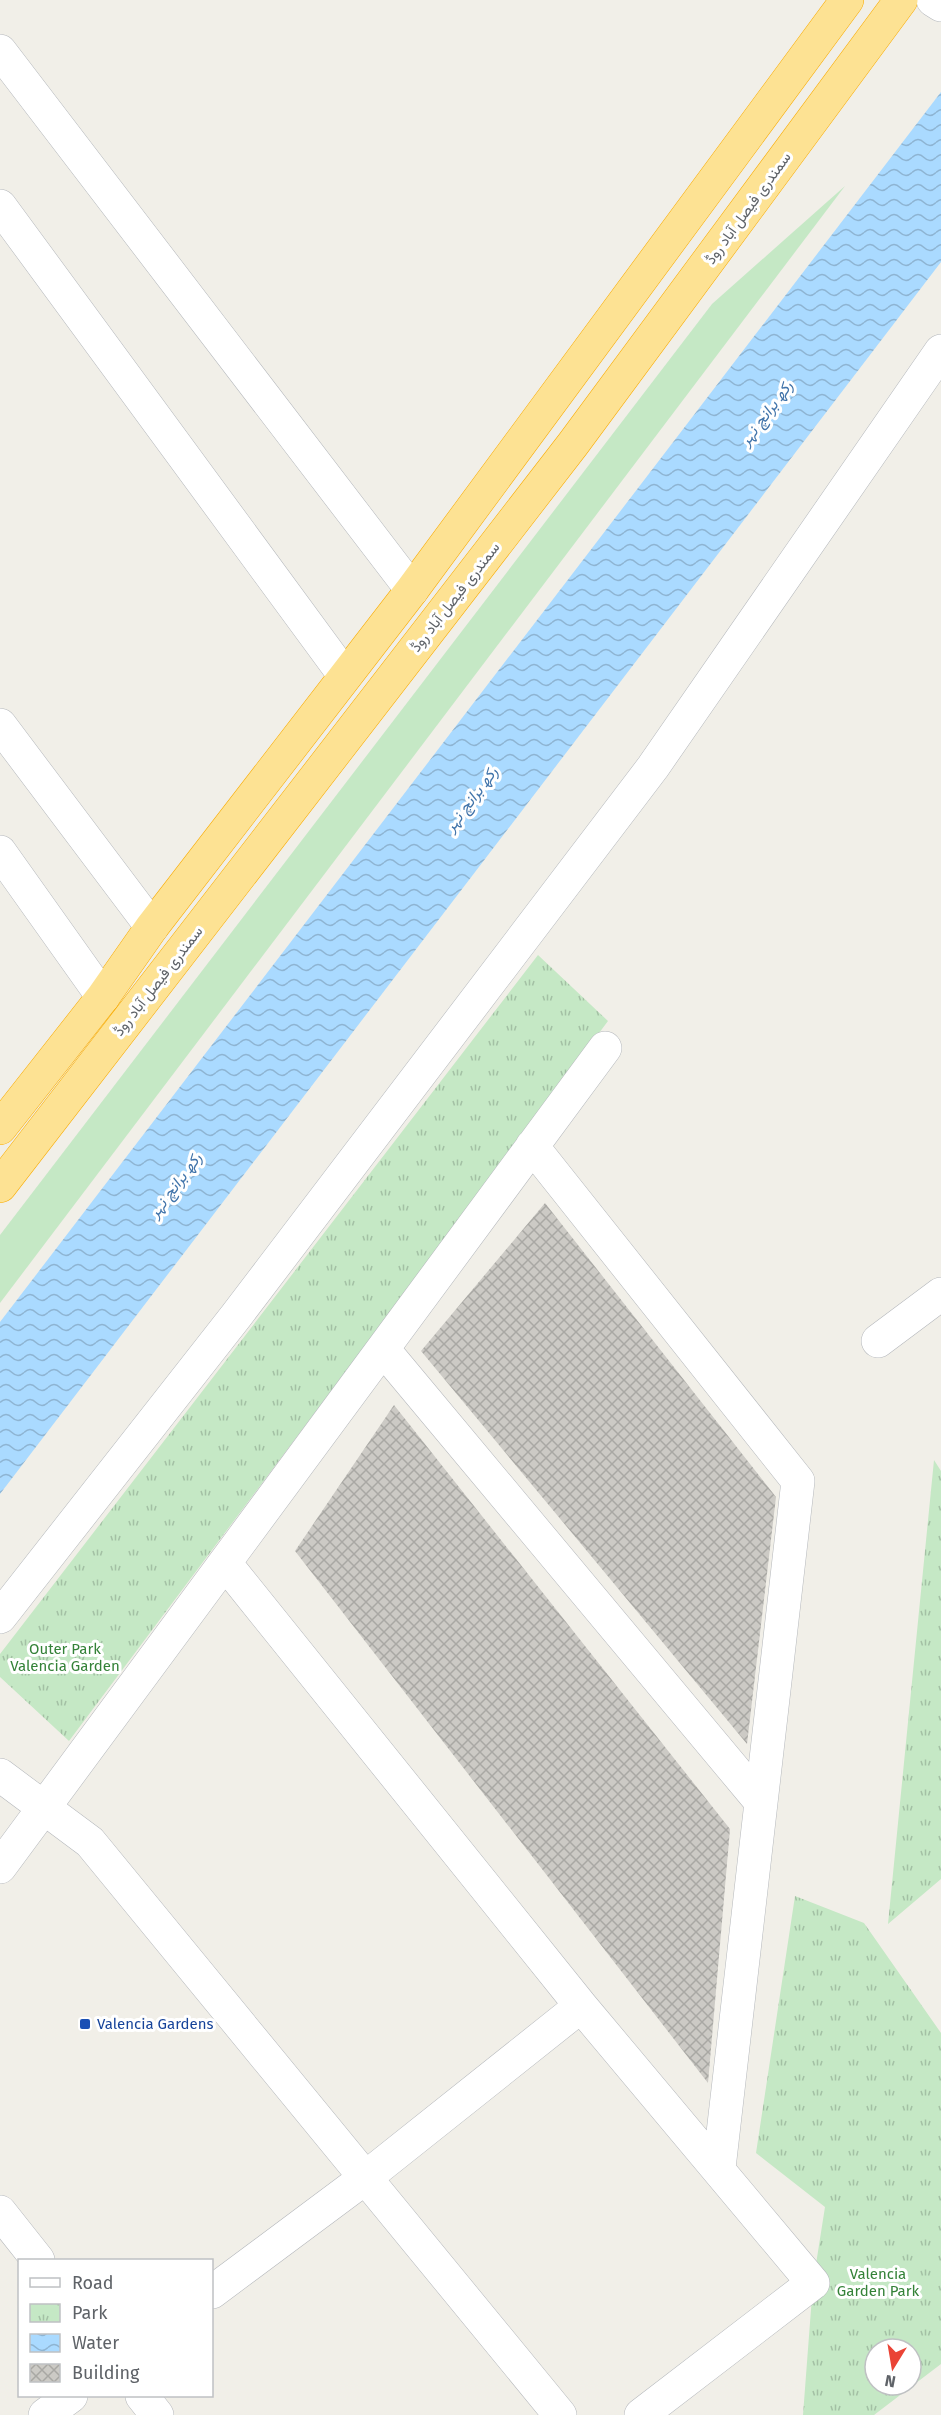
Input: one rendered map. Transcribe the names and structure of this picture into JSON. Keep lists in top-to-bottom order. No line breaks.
{"streets":{"highway":["سمندری فیصل آباد روڈ"]},"water":["رکھ برانچ نہر"],"parks":["Outer Park Valencia Garden","Valencia Garden Park"],"places":{"transit":["Valencia Gardens"]},"legend":["Road","Park","Water","Building"],"north":"bottom"}
